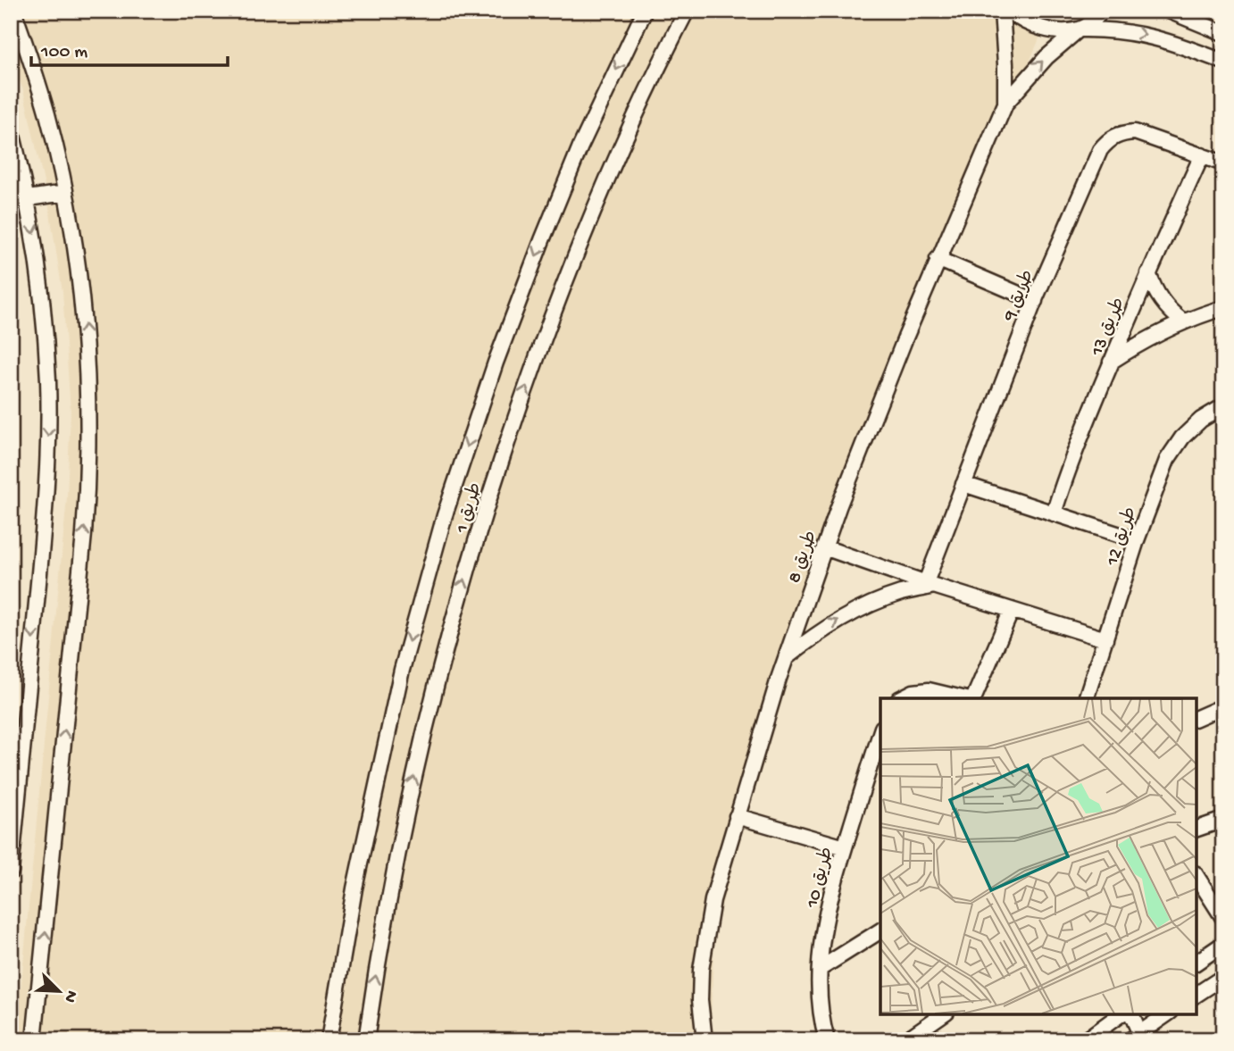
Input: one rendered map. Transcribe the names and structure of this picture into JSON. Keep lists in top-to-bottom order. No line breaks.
{"streets":{"street":["طريق 9","طريق 13","طريق 1","طريق 12","طريق 8","طريق 10"]},"crossings":[["طريق 9","طريق 13"]],"scale_bar":"100 m","north":"bottom right"}
